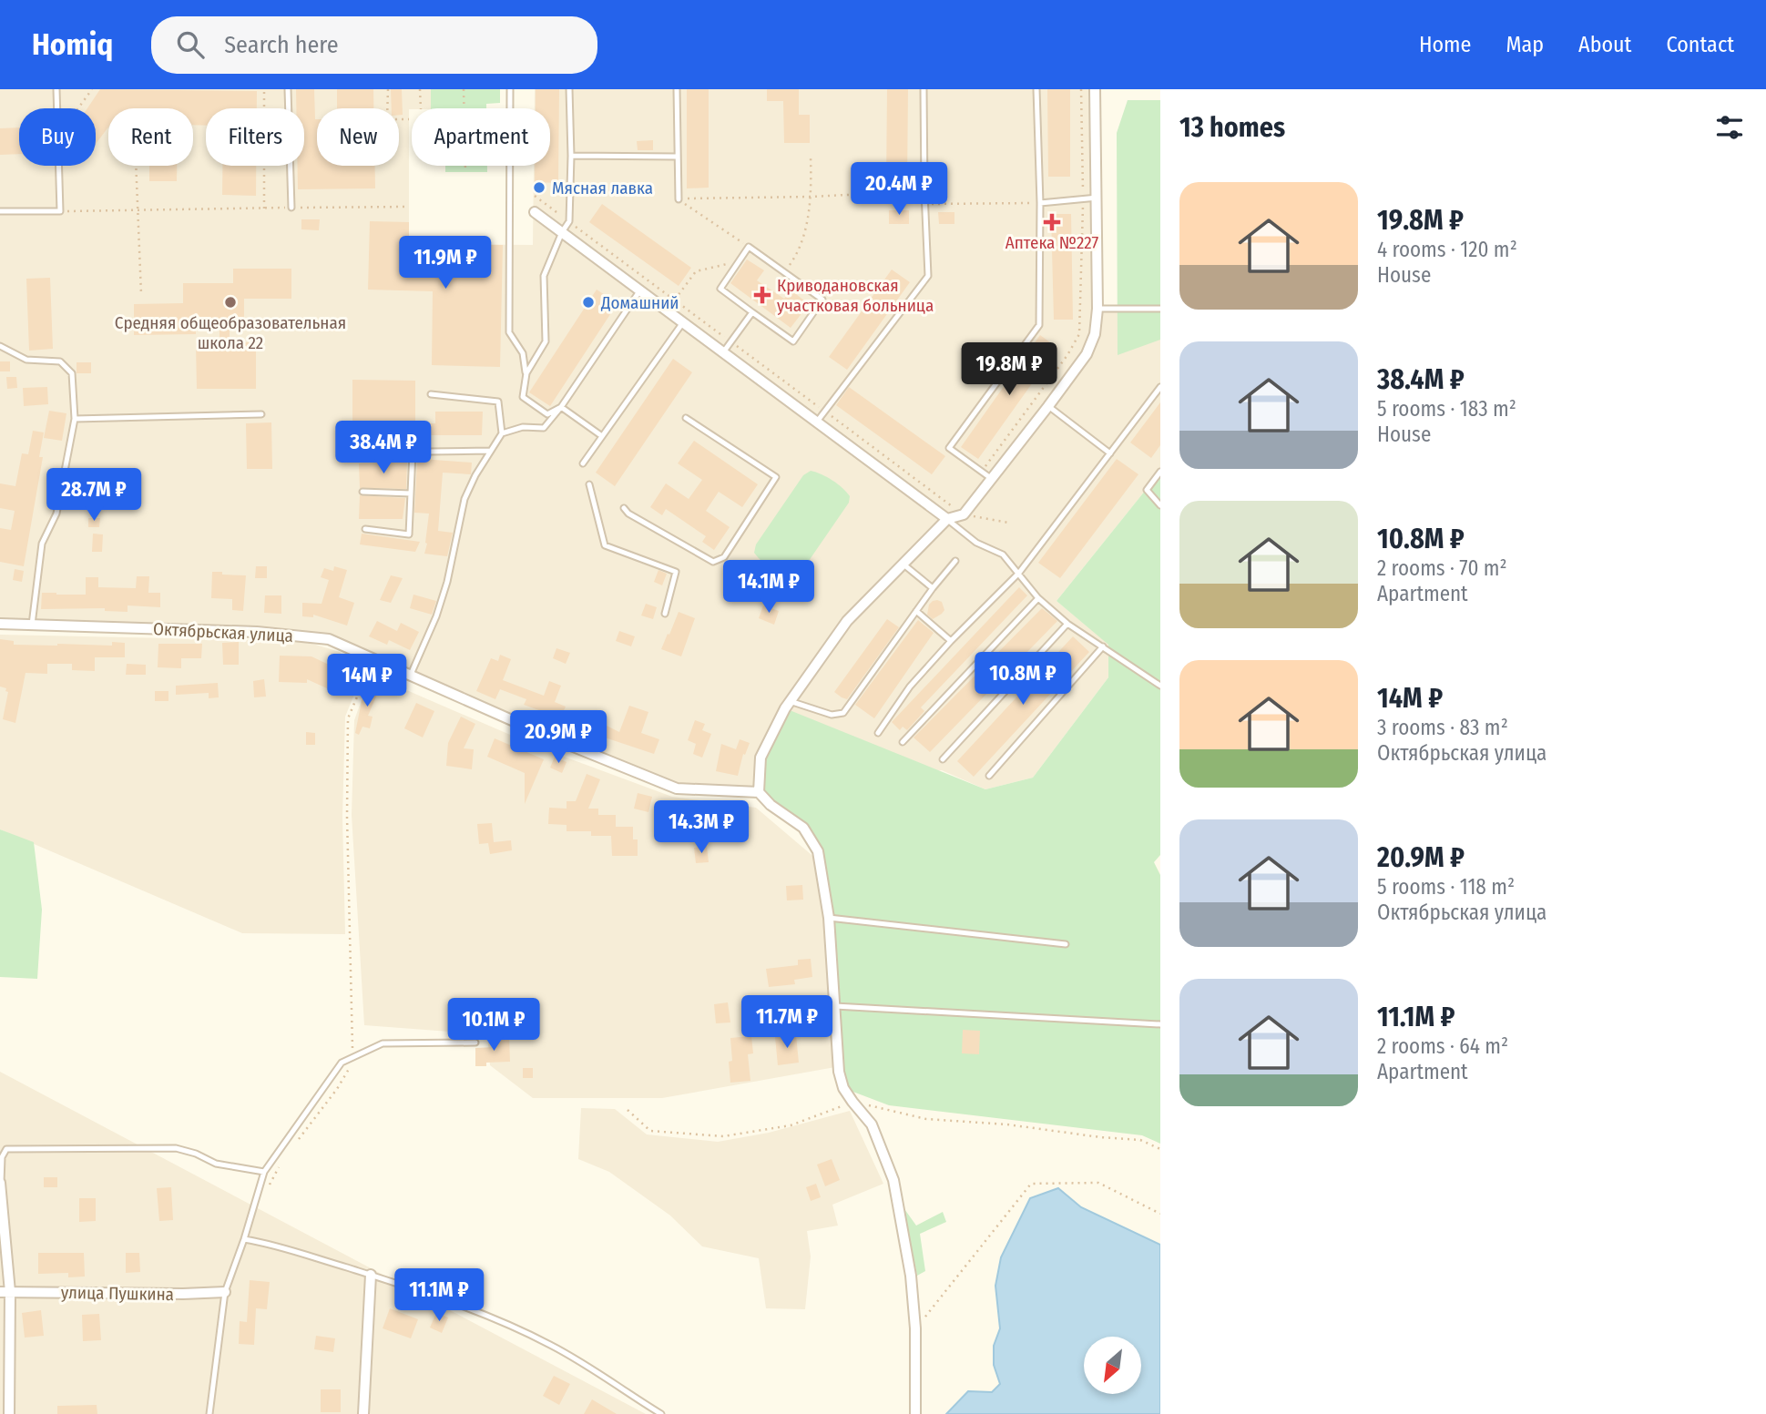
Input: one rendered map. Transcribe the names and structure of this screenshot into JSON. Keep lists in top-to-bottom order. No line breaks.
{"streets":{"street":["Октябрьская улица","улица Пушкина"]},"places":{"other":["Мясная лавка","Средняя общеобразовательная школа 22","Домашний"],"health":["Аптека №227","Криводановская участковая больница"]},"north":"bottom left","page":{"header":"Homiq","search":"Search here","nav":["Home","Map","About","Contact"],"heading":"13 homes","chip":["Buy","Rent","Filters","New","Apartment"],"price":["20.4M ₽","11.9M ₽","19.8M ₽","38.4M ₽","28.7M ₽","14.1M ₽","10.8M ₽","14M ₽","20.9M ₽","14.3M ₽","11.7M ₽","10.1M ₽","11.1M ₽"],"list":[{"name":"19.8M ₽","note":"4 rooms · 120 m² · House"},{"name":"38.4M ₽","note":"5 rooms · 183 m² · House"},{"name":"10.8M ₽","note":"2 rooms · 70 m² · Apartment"},{"name":"14M ₽","note":"3 rooms · 83 m² · Октябрьская улица"},{"name":"20.9M ₽","note":"5 rooms · 118 m² · Октябрьская улица"},{"name":"11.1M ₽","note":"2 rooms · 64 m² · Apartment"}]}}
